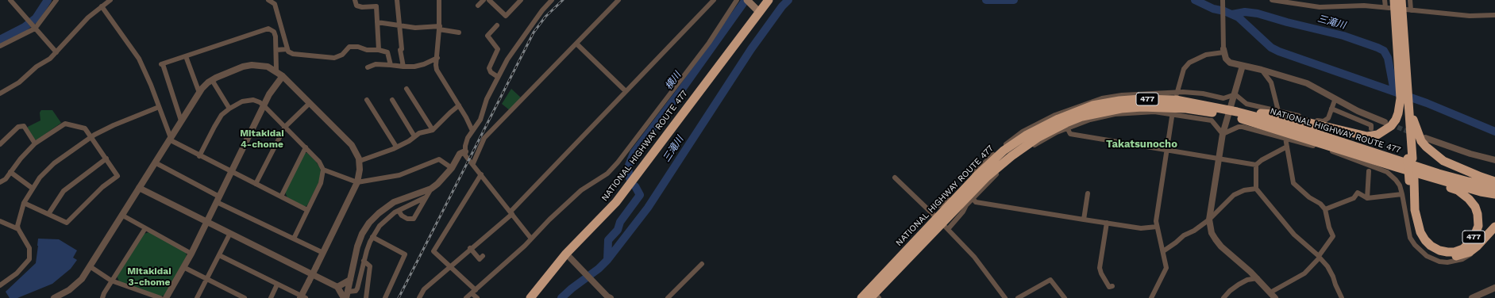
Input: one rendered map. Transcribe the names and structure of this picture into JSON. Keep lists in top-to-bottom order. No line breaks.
{"streets":{"highway":["477","NATIONAL HIGHWAY ROUTE 477"]},"crossings":[["477","NATIONAL HIGHWAY ROUTE 477"]],"districts":["Mitakidai 4-chome","Takatsunocho","Mitakidai 3-chome"],"water":["三滝川","横川"]}
